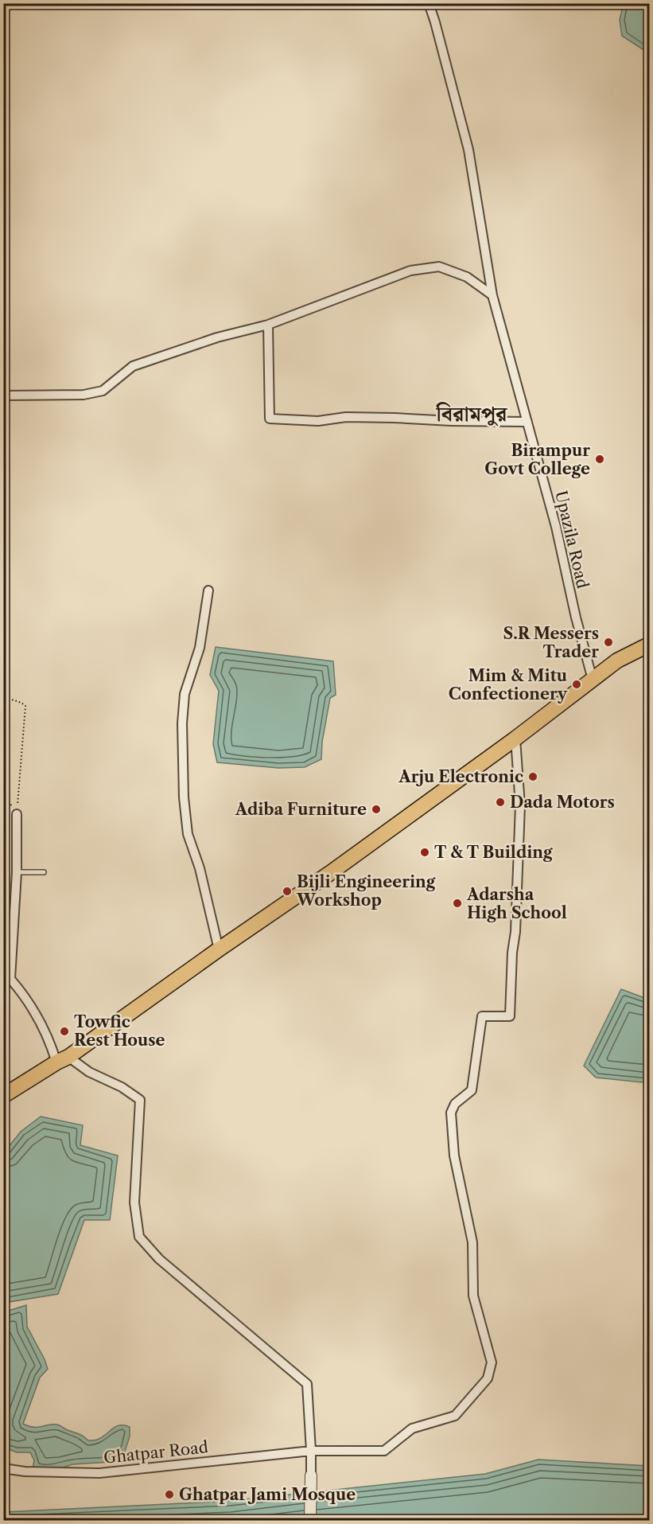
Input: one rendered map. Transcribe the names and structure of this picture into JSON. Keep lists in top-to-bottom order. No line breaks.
{"streets":{"street":["Upazila Road","Ghatpar Road"]},"districts":["বিরামপুর"],"places":["Birampur Govt College","S.R Messers Trader","Mim & Mitu Confectionery","Arju Electronic","Dada Motors","Adiba Furniture","T & T Building","Bijli Engineering Workshop","Adarsha High School","Towfic Rest House","Ghatpar Jami Mosque"]}
